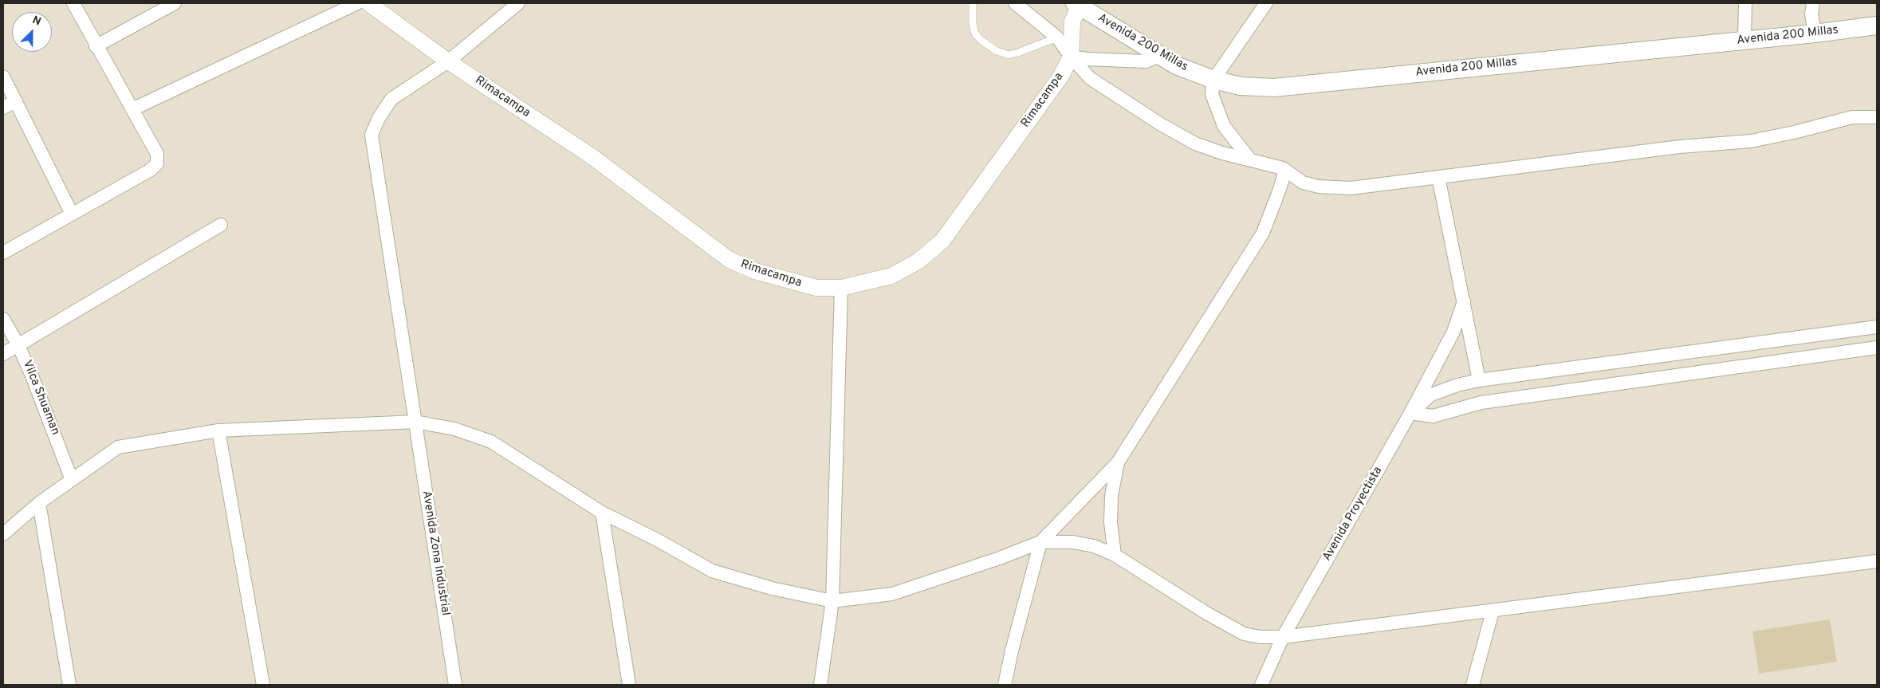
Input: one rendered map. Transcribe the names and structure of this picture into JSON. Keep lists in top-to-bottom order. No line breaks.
{"streets":{"main road":["Avenida 200 Millas"],"street":["Rimacampa","Vilca Shuaman","Avenida Proyectista","Avenida Zona Industrial"]},"crossings":[["Avenida 200 Millas","Rimacampa"],["Rimacampa","Avenida Zona Industrial"]],"north":"top right"}
